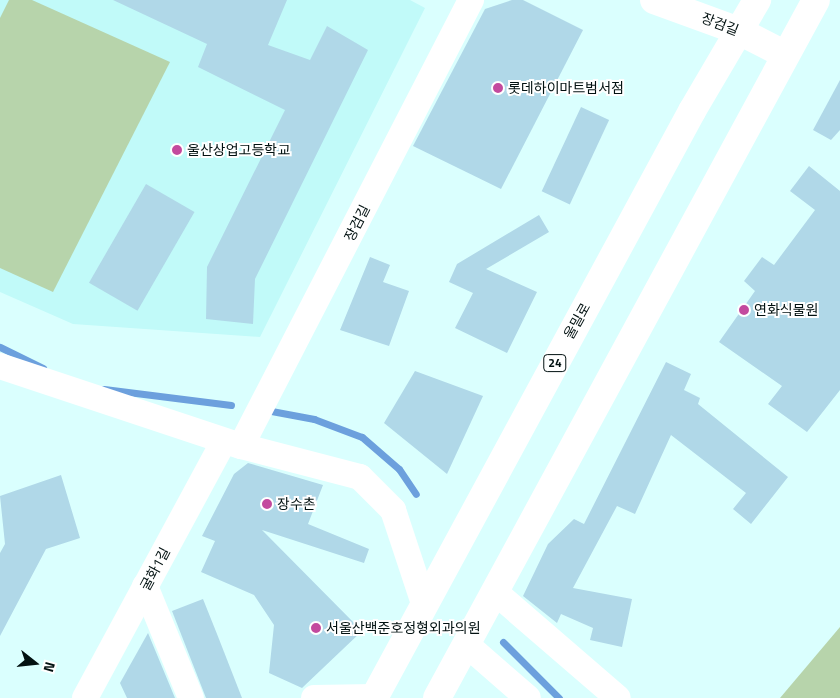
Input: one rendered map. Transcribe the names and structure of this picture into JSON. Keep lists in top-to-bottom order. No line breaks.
{"streets":{"main road":["장검길","울밀로","24"],"street":["굴화1길"]},"crossings":[["장검길","울밀로"],["장검길","굴화1길"]],"places":["롯데하이마트범서점","울산상업고등학교","연화식물원","장수촌","서울산백준호정형외과의원"],"north":"right"}
